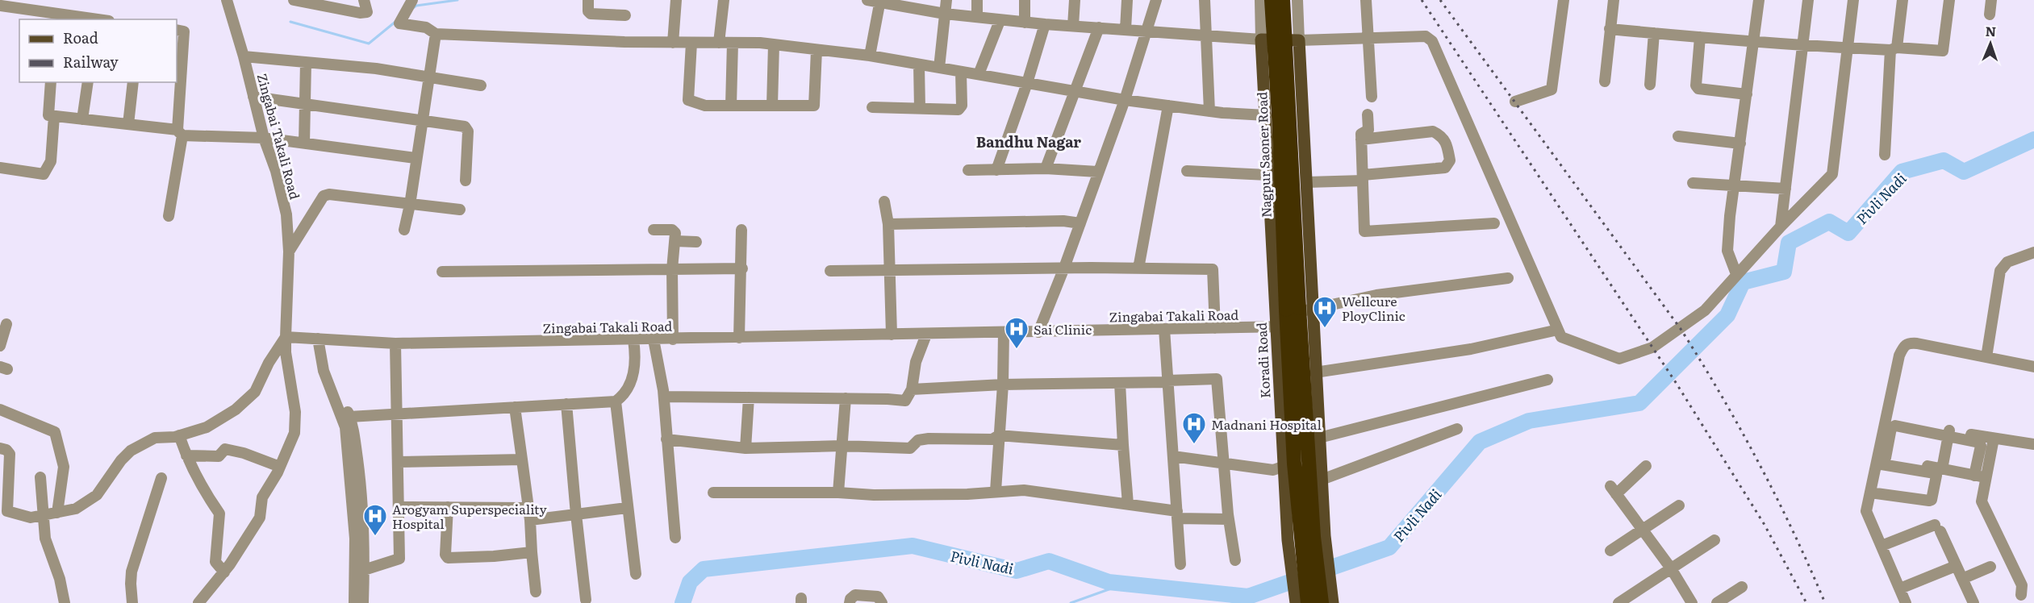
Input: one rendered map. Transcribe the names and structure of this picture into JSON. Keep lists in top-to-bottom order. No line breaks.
{"streets":{"highway":["Nagpur Saoner Road","Koradi Road"],"street":["Zingabai Takali Road"]},"crossings":[["Zingabai Takali Road","Koradi Road"],["Nagpur Saoner Road","Koradi Road"]],"districts":["Bandhu Nagar"],"water":["Pivli Nadi"],"places":{"hospital":["Wellcure PloyClinic","Sai Clinic","Madnani Hospital","Arogyam Superspeciality Hospital"]},"legend":["Road","Railway"],"north":"top"}
